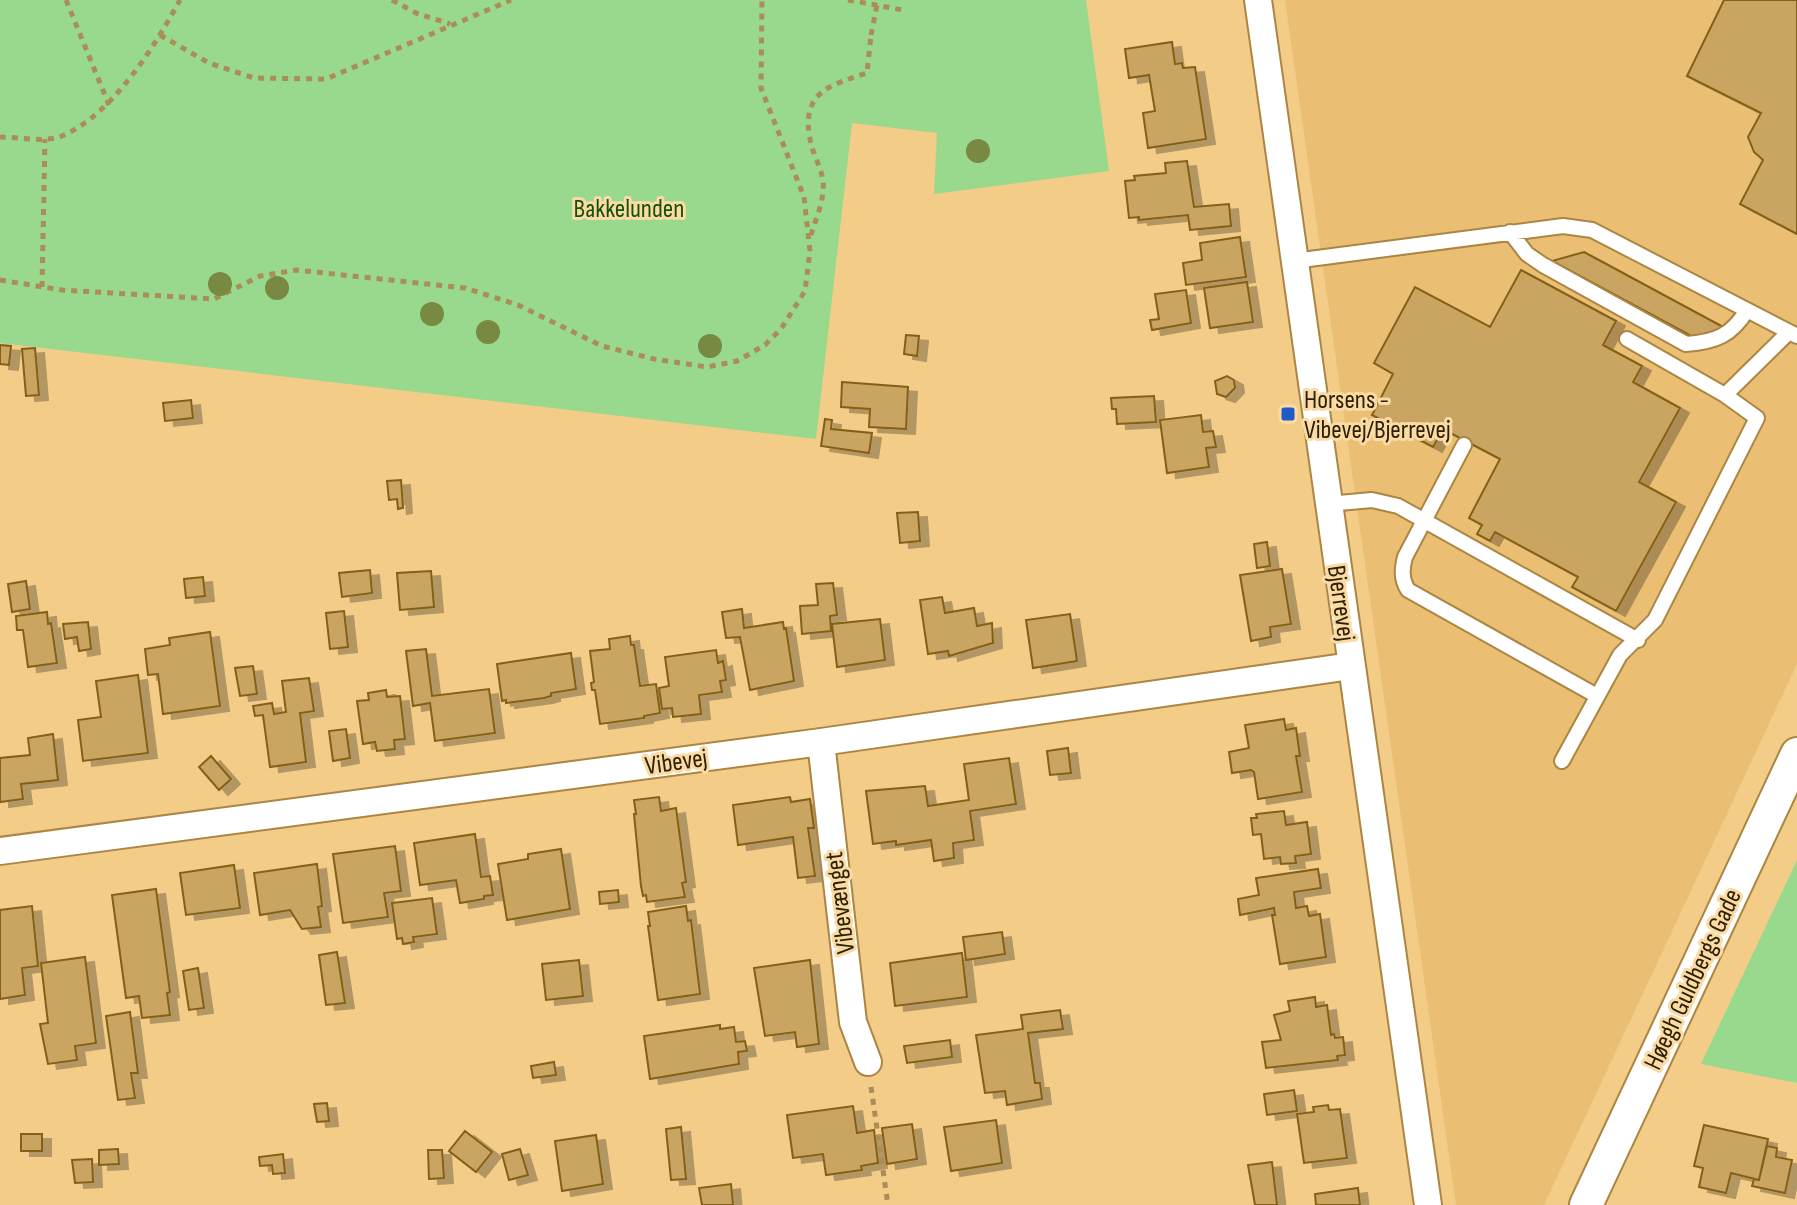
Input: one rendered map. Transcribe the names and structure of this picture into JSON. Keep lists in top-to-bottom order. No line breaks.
{"streets":{"street":["Bjerrevej","Vibevej","Vibevænget","Høegh Guldbergs Gade"]},"crossings":[["Bjerrevej","Vibevej"],["Vibevej","Vibevænget"]],"parks":["Bakkelunden"],"places":{"transit":["Horsens - Vibevej/Bjerrevej"]}}
